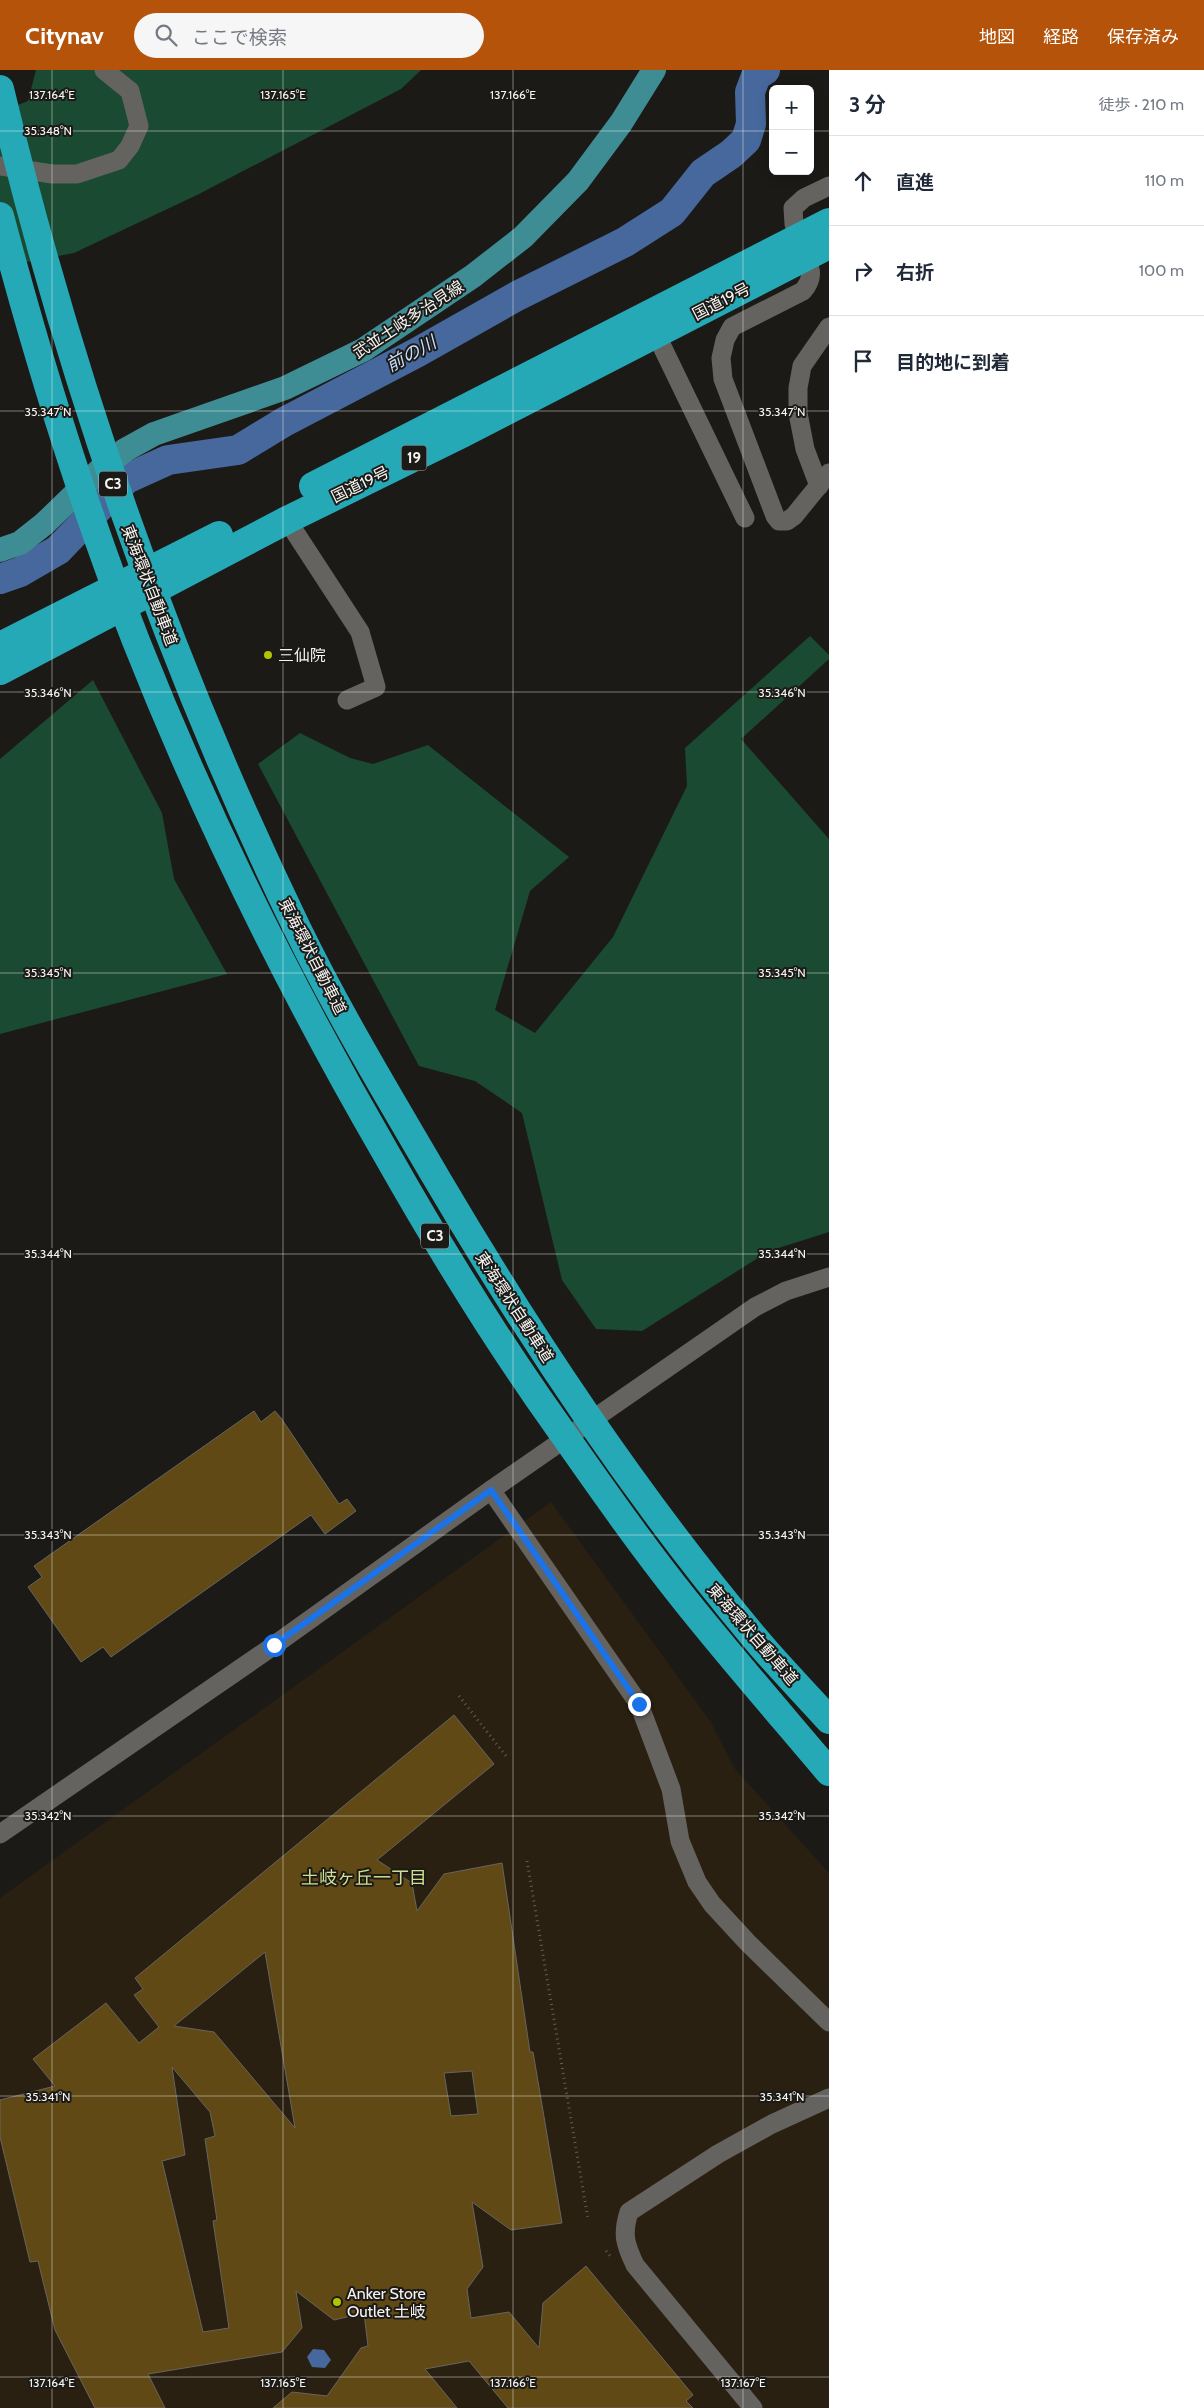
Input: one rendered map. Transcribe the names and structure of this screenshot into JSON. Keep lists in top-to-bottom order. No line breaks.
{"streets":{"highway":["国道19号","19","C3","東海環状自動車道"],"main road":["武並土岐多治見線"]},"crossings":[["国道19号","19"]],"districts":["土岐ヶ丘一丁目"],"water":["前の川"],"places":["三仙院","Anker Store Outlet 土岐"],"page":{"header":"Citynav","search":"ここで検索","nav":["地図","経路","保存済み"],"heading":["3 分","徒歩 · 210 m"],"map_buttons":["+","−"],"list":[["直進","110 m"],["右折","100 m"],"目的地に到着"]},"coordinates":["137.164°E","137.165°E","137.166°E","35.348°N","35.347°N","35.346°N","35.345°N","35.344°N","35.343°N","35.342°N","35.341°N","137.167°E"]}
